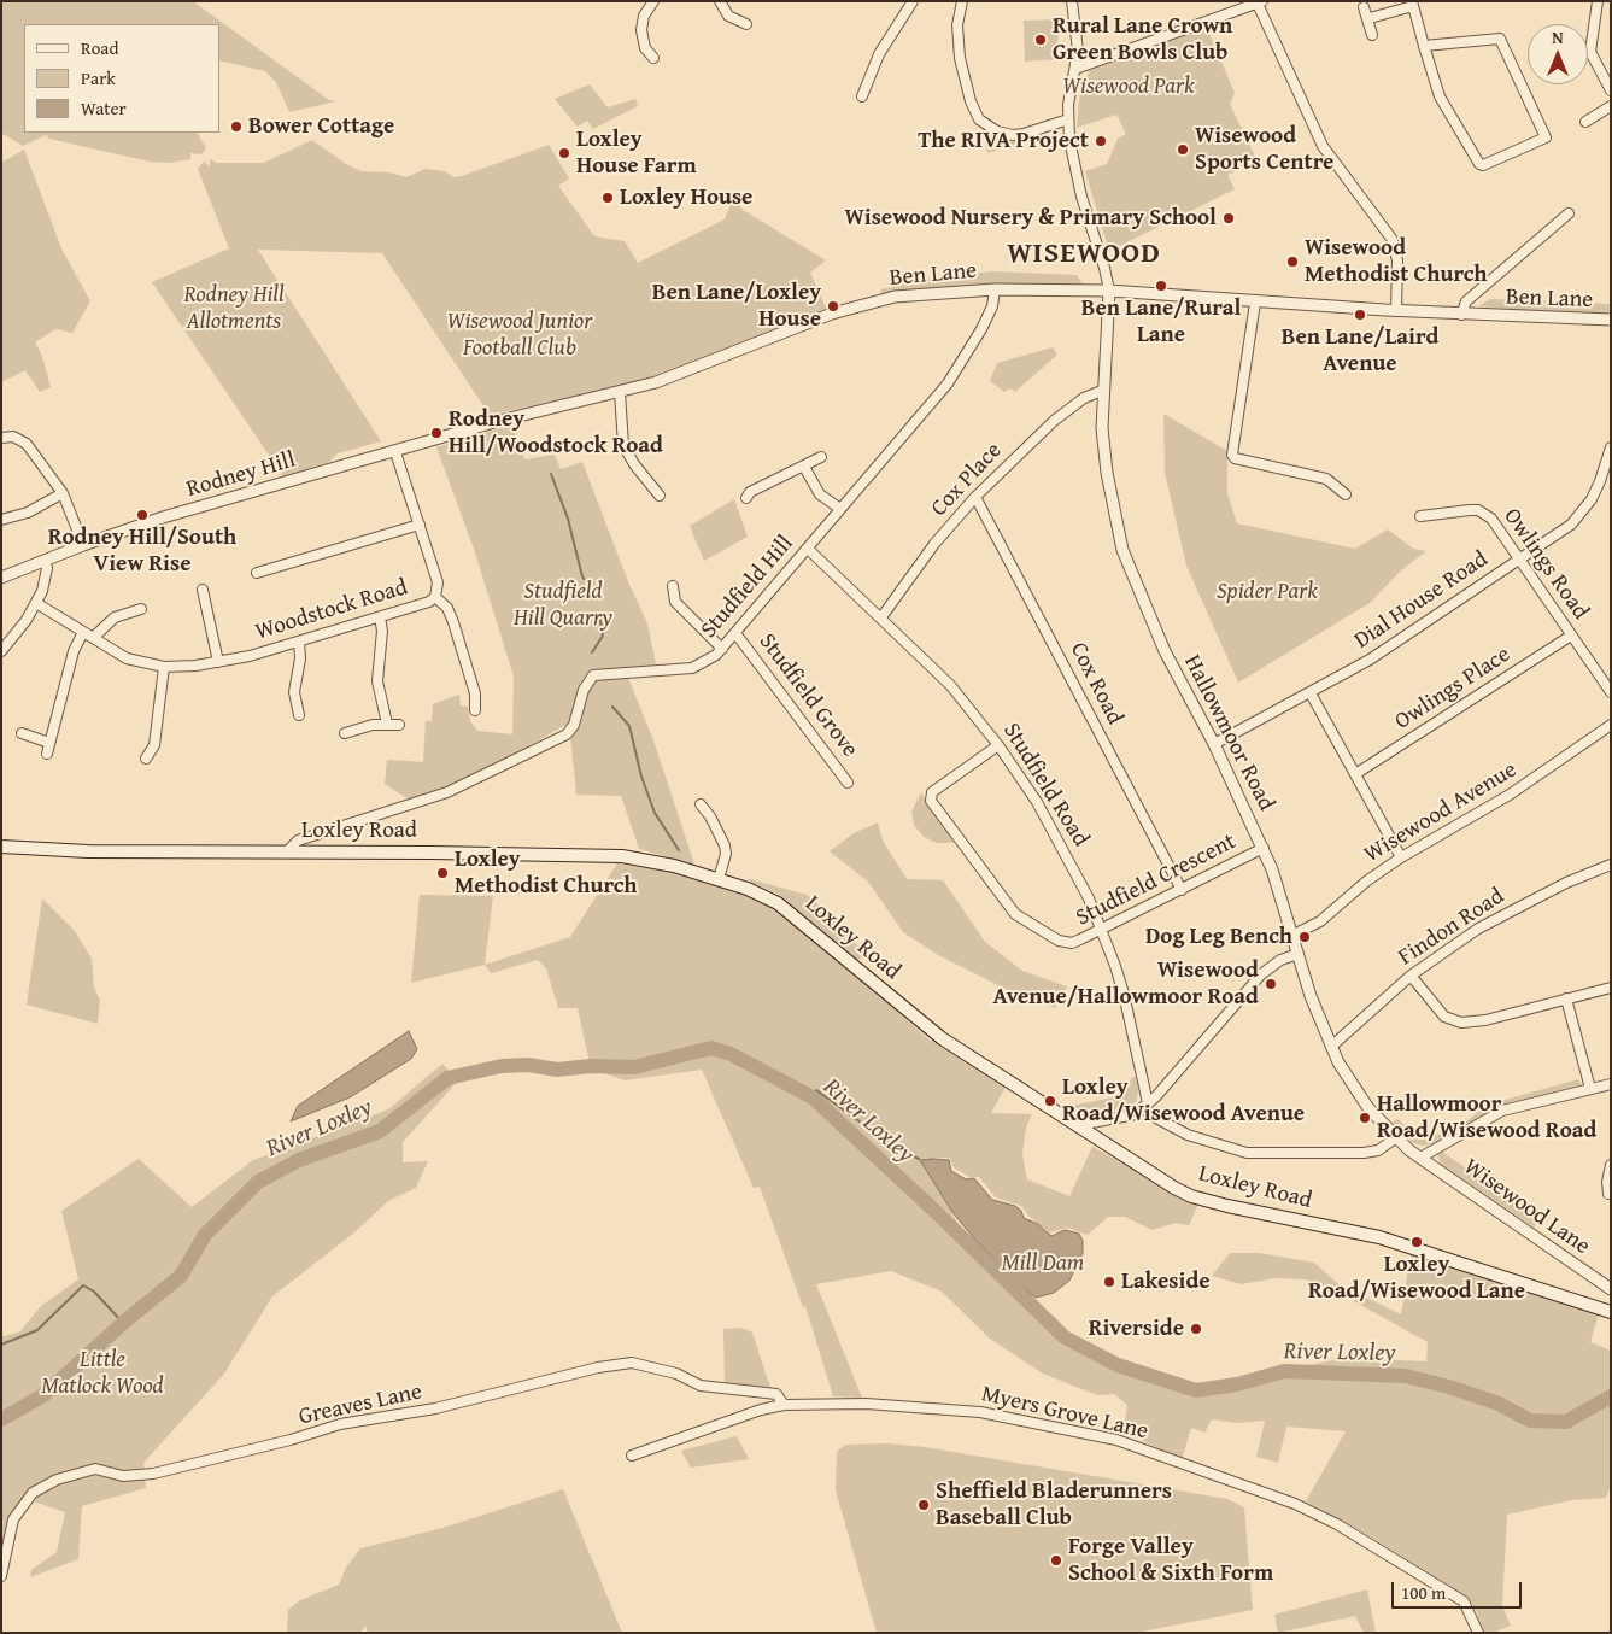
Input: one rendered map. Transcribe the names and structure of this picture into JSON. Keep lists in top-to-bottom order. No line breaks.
{"streets":{"main road":["Loxley Road"],"street":["Ben Lane","Rodney Hill","Cox Place","Owlings Road","Studfield Hill","Dial House Road","Woodstock Road","Cox Road","Owlings Place","Studfield Grove","Hallowmoor Road","Studfield Road","Wisewood Avenue","Studfield Crescent","Findon Road","Wisewood Lane","Greaves Lane","Myers Grove Lane"]},"crossings":[["Ben Lane","Rodney Hill"],["Ben Lane","Studfield Hill"],["Ben Lane","Hallowmoor Road"],["Rodney Hill","Woodstock Road"],["Cox Place","Cox Road"],["Cox Place","Hallowmoor Road"],["Cox Place","Studfield Road"],["Owlings Road","Dial House Road"],["Owlings Road","Owlings Place"],["Studfield Hill","Studfield Grove"],["Studfield Hill","Studfield Road"],["Studfield Hill","Loxley Road"],["Dial House Road","Hallowmoor Road"],["Cox Road","Studfield Crescent"],["Hallowmoor Road","Wisewood Avenue"],["Hallowmoor Road","Studfield Crescent"],["Hallowmoor Road","Findon Road"],["Hallowmoor Road","Wisewood Lane"],["Studfield Road","Studfield Crescent"],["Greaves Lane","Myers Grove Lane"]],"districts":["WISEWOOD"],"water":["River Loxley","Mill Dam"],"parks":["Wisewood Park","Rodney Hill Allotments","Wisewood Junior Football Club","Studfield Hill Quarry","Spider Park","Little Matlock Wood"],"places":["Rural Lane Crown Green Bowls Club","Bower Cottage","The RIVA Project","Wisewood Sports Centre","Loxley House Farm","Loxley House","Wisewood Nursery & Primary School","Wisewood Methodist Church","Ben Lane/Rural Lane","Ben Lane/Loxley House","Ben Lane/Laird Avenue","Rodney Hill/Woodstock Road","Rodney Hill/South View Rise","Loxley Methodist Church","Dog Leg Bench","Wisewood Avenue/Hallowmoor Road","Loxley Road/Wisewood Avenue","Hallowmoor Road/Wisewood Road","Loxley Road/Wisewood Lane","Lakeside","Riverside","Sheffield Bladerunners Baseball Club","Forge Valley School & Sixth Form"],"legend":["Road","Park","Water"],"scale_bar":"100 m","north":"top"}
